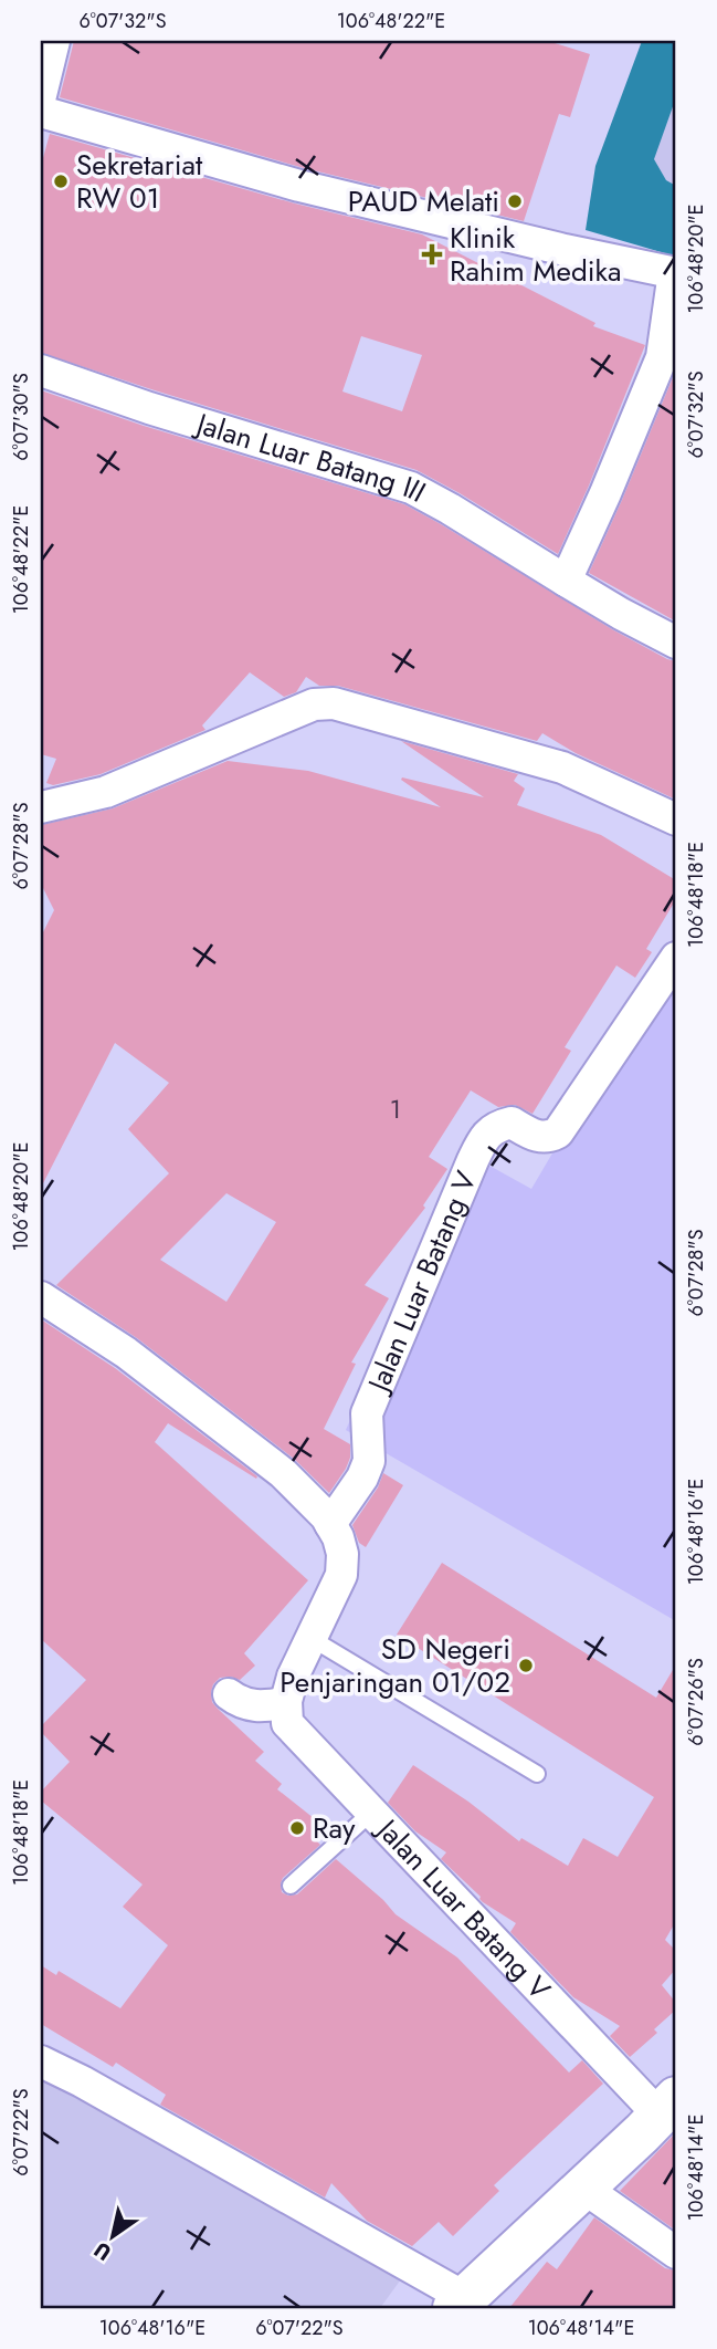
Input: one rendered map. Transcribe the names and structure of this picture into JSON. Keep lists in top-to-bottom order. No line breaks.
{"streets":{"street":["Jalan Luar Batang III","Jalan Luar Batang V"]},"places":{"other":["Sekretariat RW 01","PAUD Melati","SD Negeri Penjaringan 01/02","Ray"],"health":["Klinik Rahim Medika"]},"house_numbers":["1"],"north":"bottom left","coordinates":["6°07'32\"S","106°48'22\"E","106°48'20\"E","6°07'30\"S","6°07'28\"S","106°48'18\"E","106°48'16\"E","6°07'26\"S","6°07'22\"S","106°48'14\"E"]}
